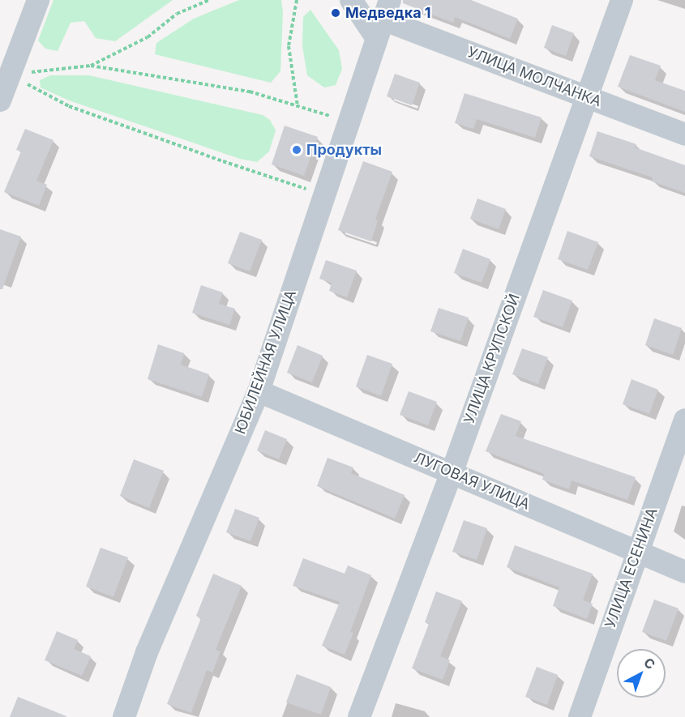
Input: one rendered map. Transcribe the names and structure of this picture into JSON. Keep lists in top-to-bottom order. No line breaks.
{"streets":{"street":["УЛИЦА МОЛЧАНКА","УЛИЦА КРУПСКОЙ","ЮБИЛЕЙНАЯ УЛИЦА","ЛУГОВАЯ УЛИЦА","УЛИЦА ЕСЕНИНА"]},"crossings":[["УЛИЦА МОЛЧАНКА","УЛИЦА КРУПСКОЙ"],["УЛИЦА МОЛЧАНКА","ЮБИЛЕЙНАЯ УЛИЦА"],["УЛИЦА КРУПСКОЙ","ЛУГОВАЯ УЛИЦА"],["ЮБИЛЕЙНАЯ УЛИЦА","ЛУГОВАЯ УЛИЦА"],["ЛУГОВАЯ УЛИЦА","УЛИЦА ЕСЕНИНА"]],"places":["Медведка 1","Продукты"],"north":"top right"}
